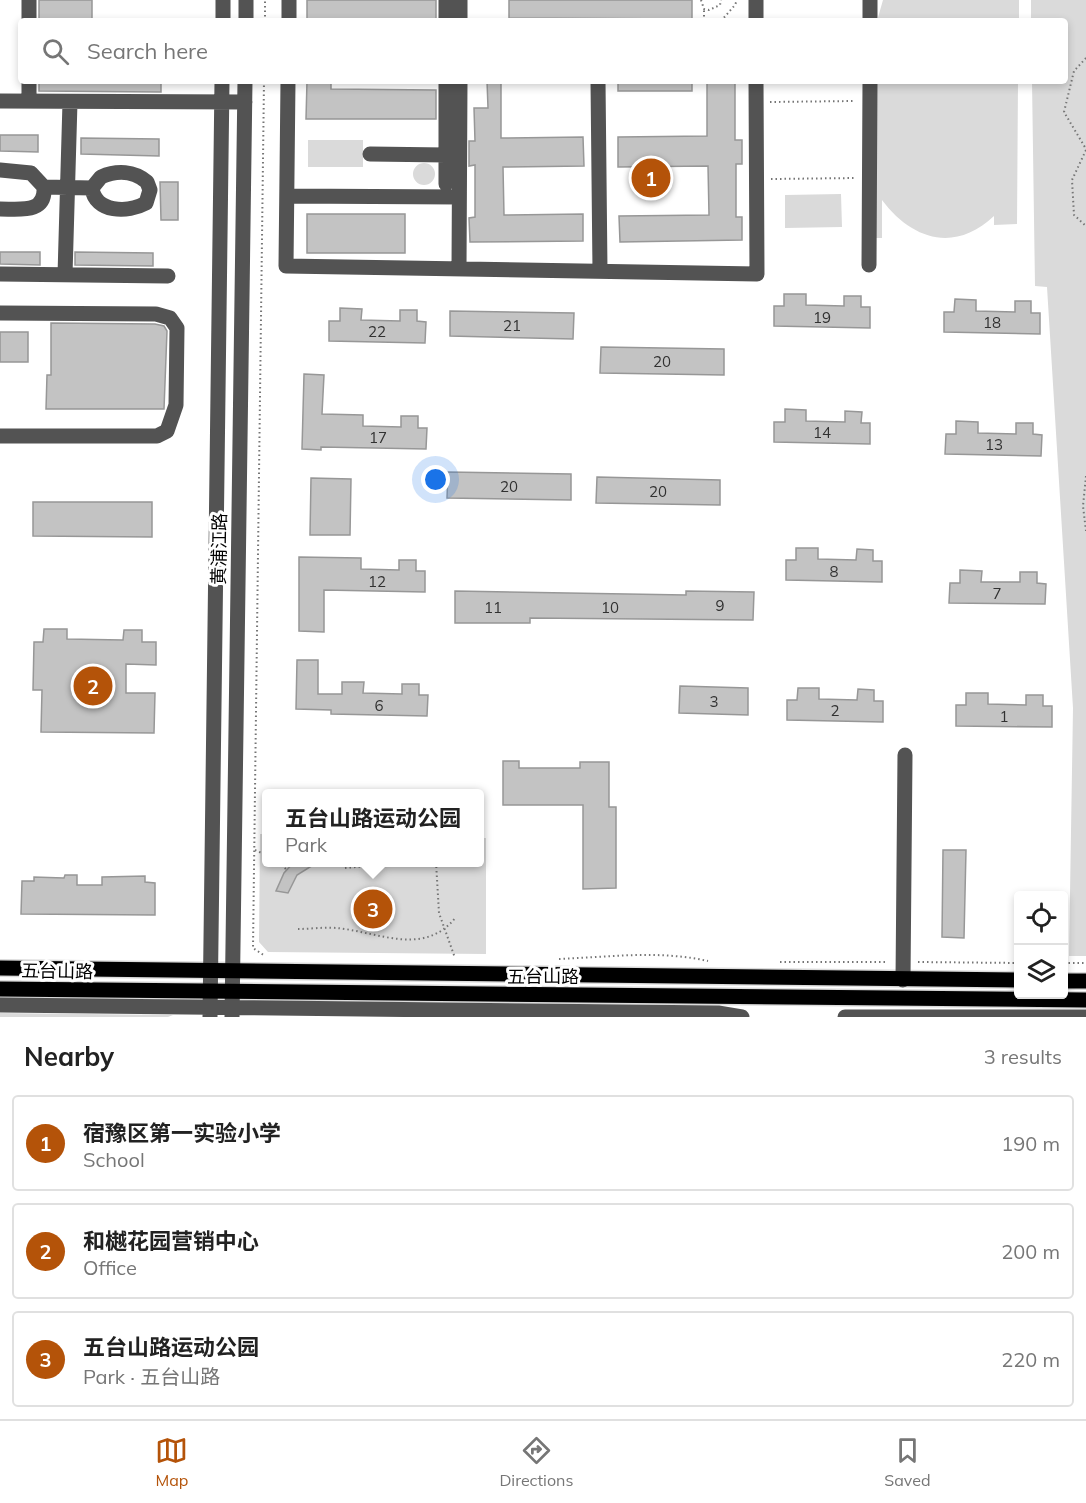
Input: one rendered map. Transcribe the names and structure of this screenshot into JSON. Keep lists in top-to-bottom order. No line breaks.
{"streets":{"main road":["五台山路"],"street":["黄浦江路"]},"crossings":[["黄浦江路","五台山路"]],"house_numbers":["19","18","21","22","20","14","17","13","20","20","8","12","7","9","11","10","3","6","2","1"],"page":{"search":"Search here","pins":["1","2","3"],"popup":["五台山路运动公园","Park"],"heading":["Nearby","3 results"],"list":[{"mark":"1","name":"宿豫区第一实验小学","note":"School","value":"190 m"},{"mark":"2","name":"和樾花园营销中心","note":"Office","value":"200 m"},{"mark":"3","name":"五台山路运动公园","note":"Park · 五台山路","value":"220 m"}],"nav":["Map","Directions","Saved"]}}
